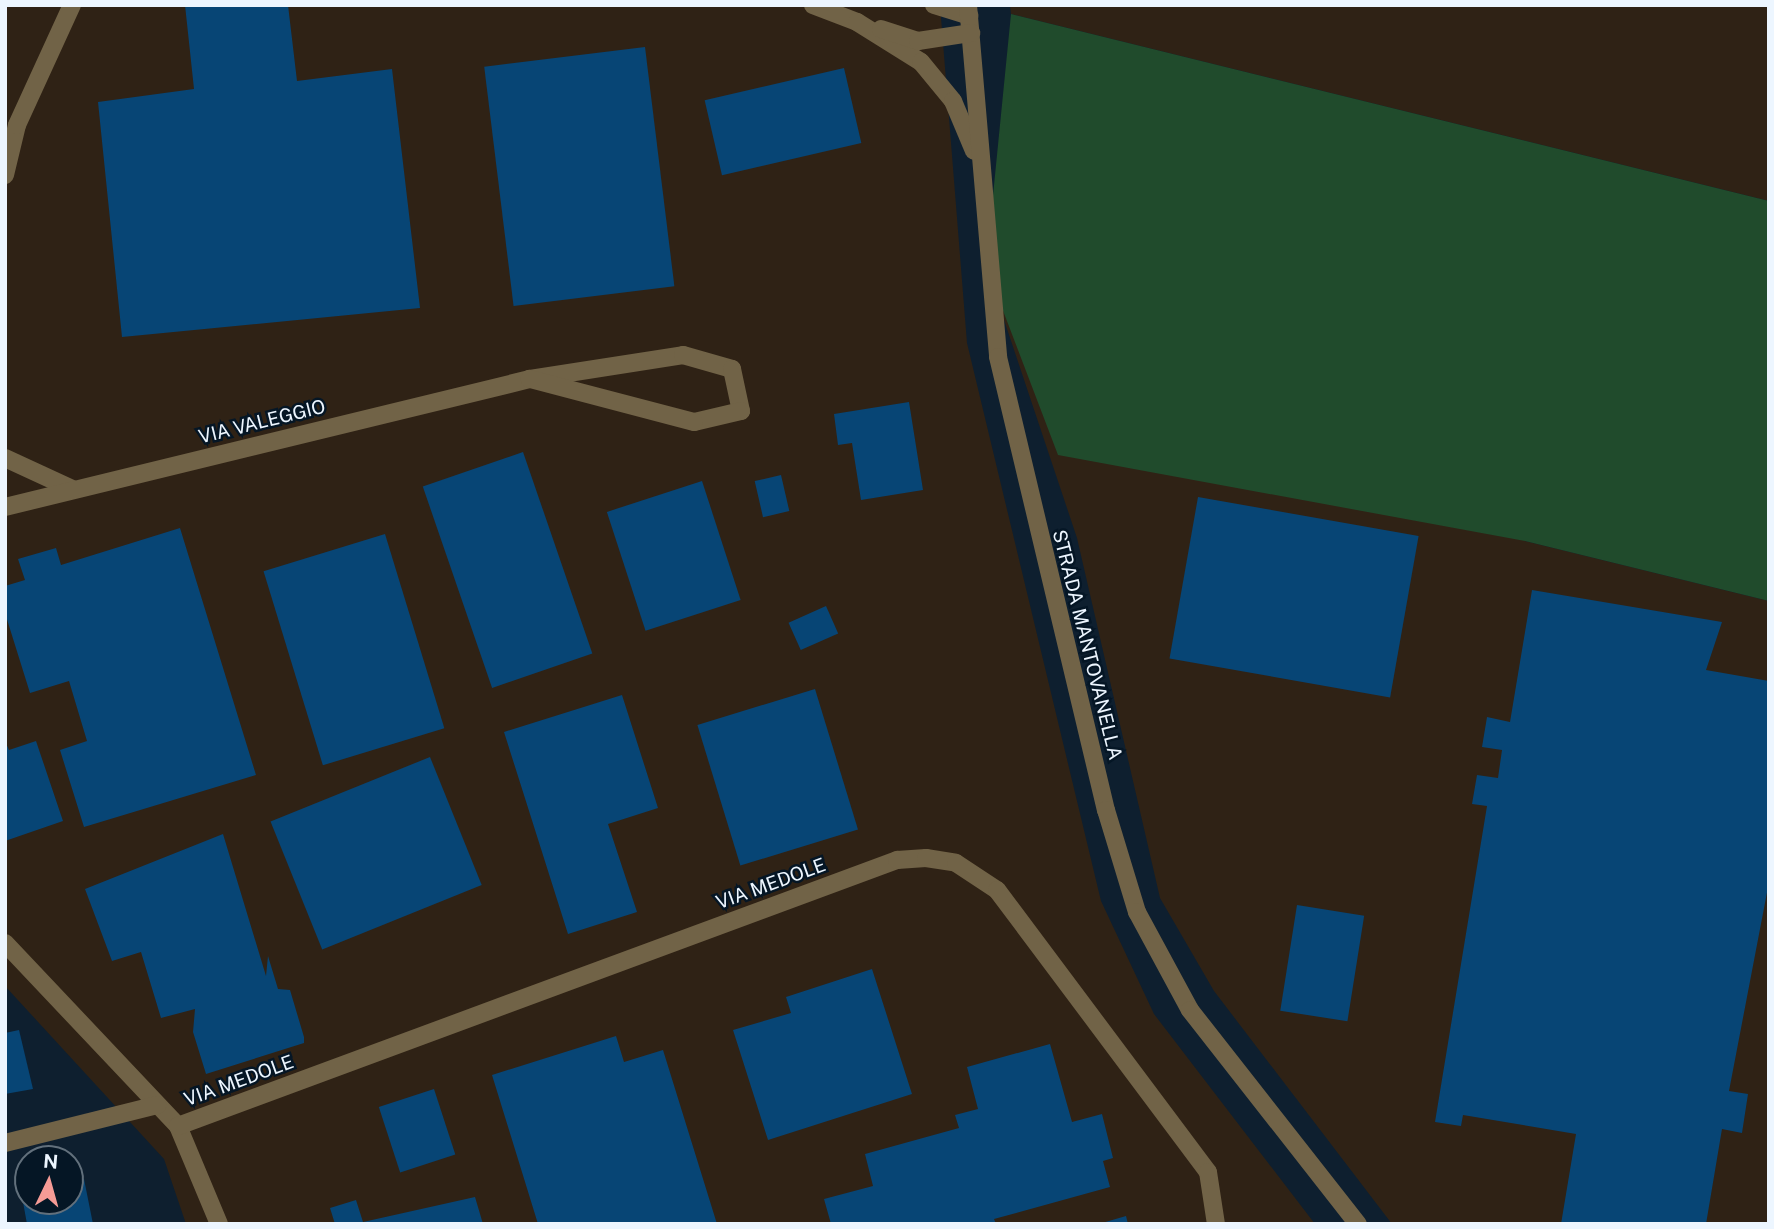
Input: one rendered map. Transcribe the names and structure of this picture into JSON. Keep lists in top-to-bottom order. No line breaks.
{"streets":{"street":["VIA VALEGGIO","STRADA MANTOVANELLA","VIA MEDOLE"]},"north":"top"}
